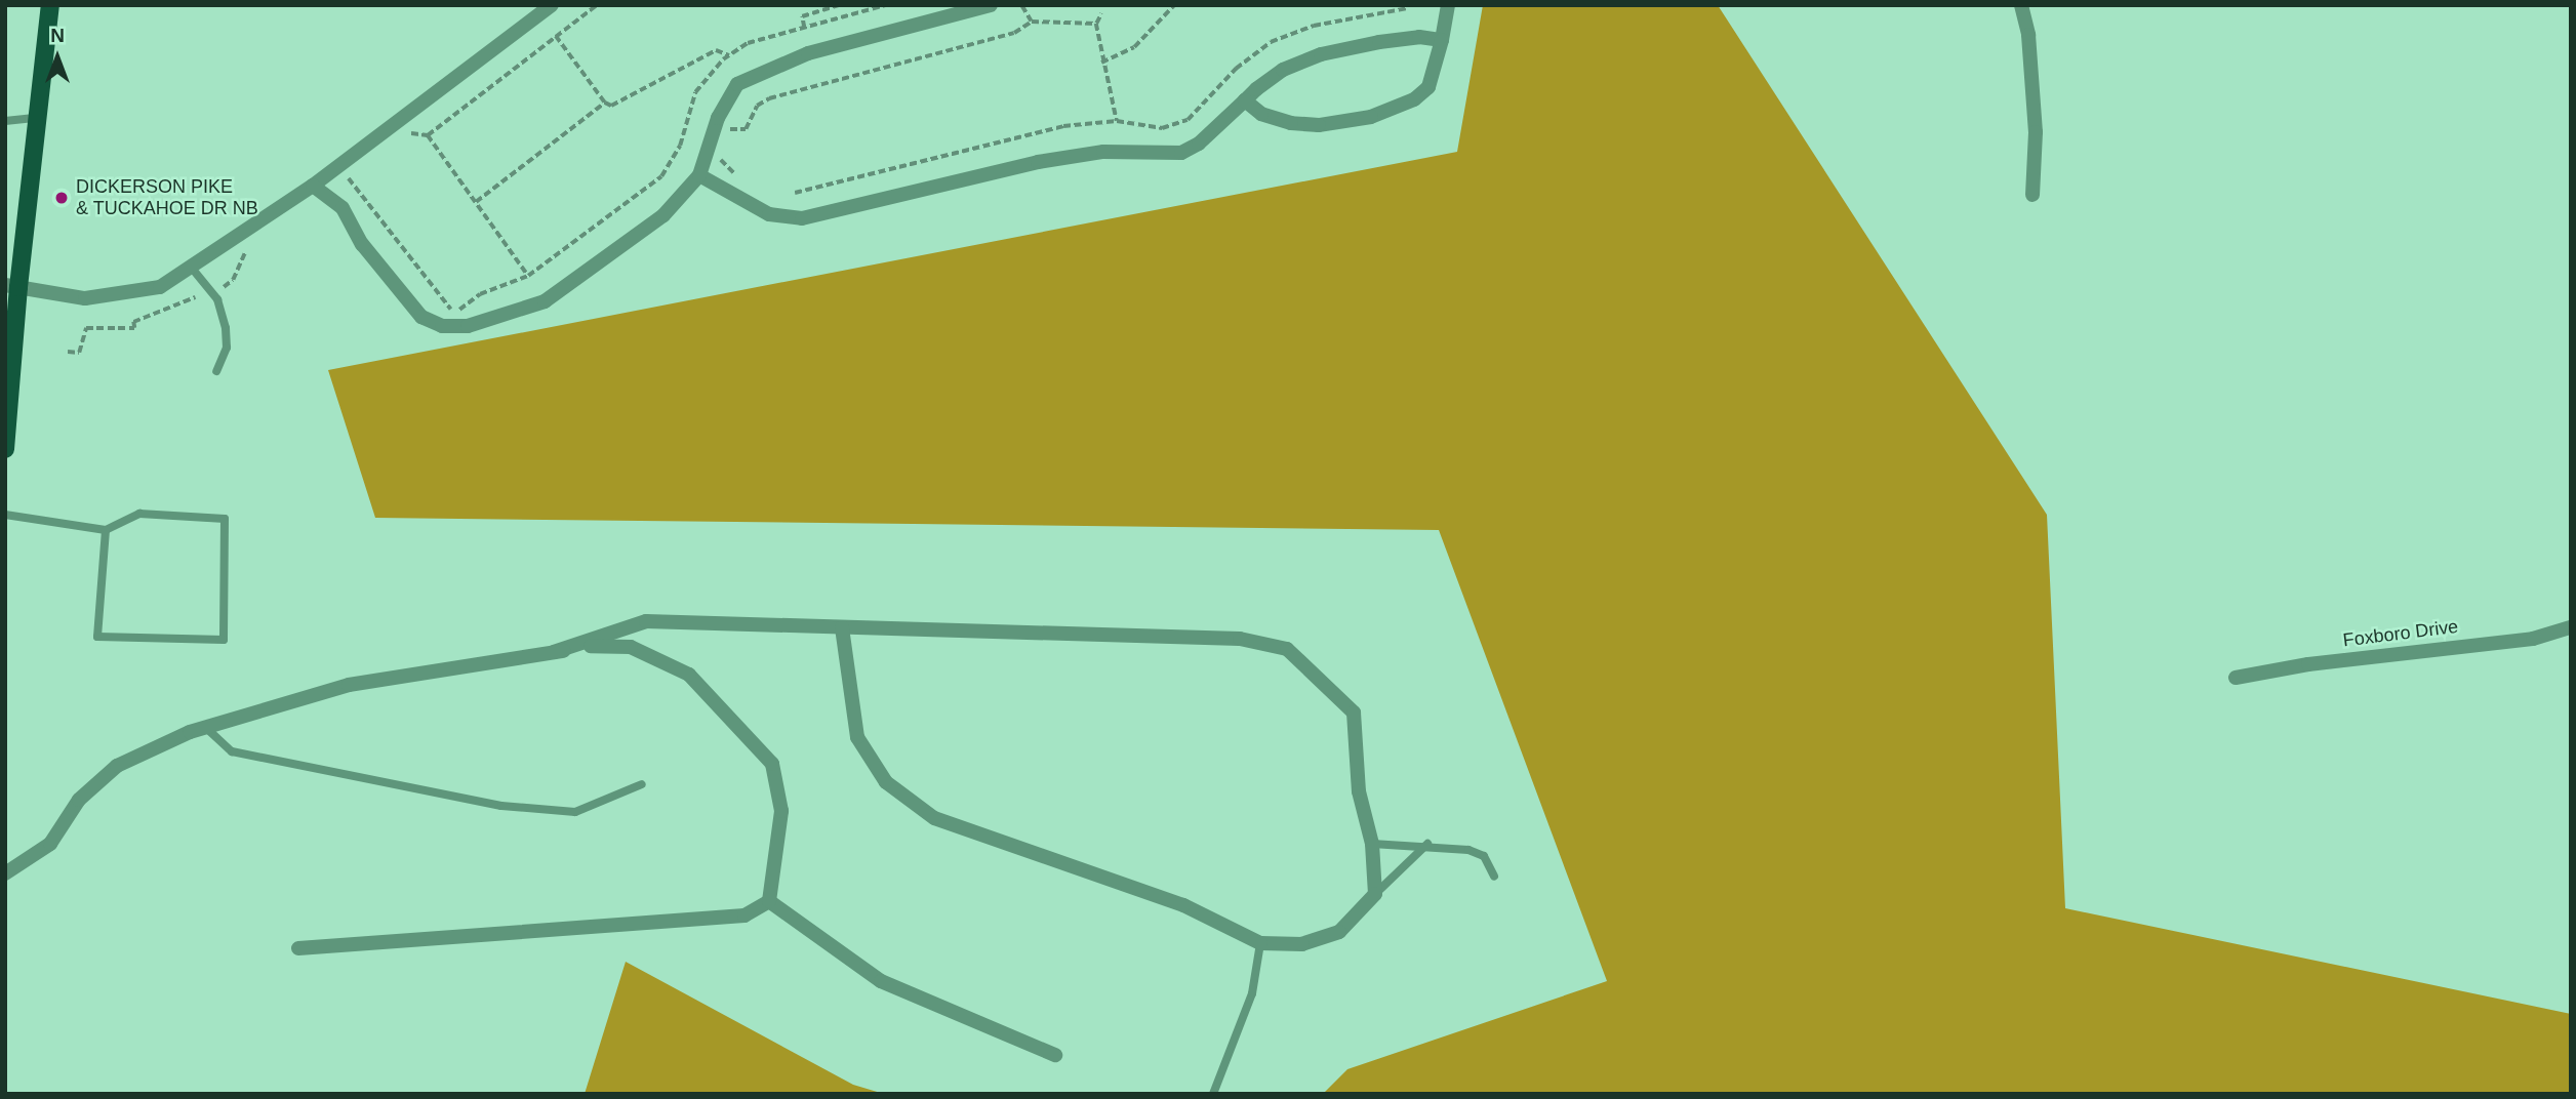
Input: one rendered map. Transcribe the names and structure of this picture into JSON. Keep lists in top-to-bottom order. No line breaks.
{"streets":{"street":["Foxboro Drive"]},"places":["DICKERSON PIKE & TUCKAHOE DR NB"],"north":"top"}
